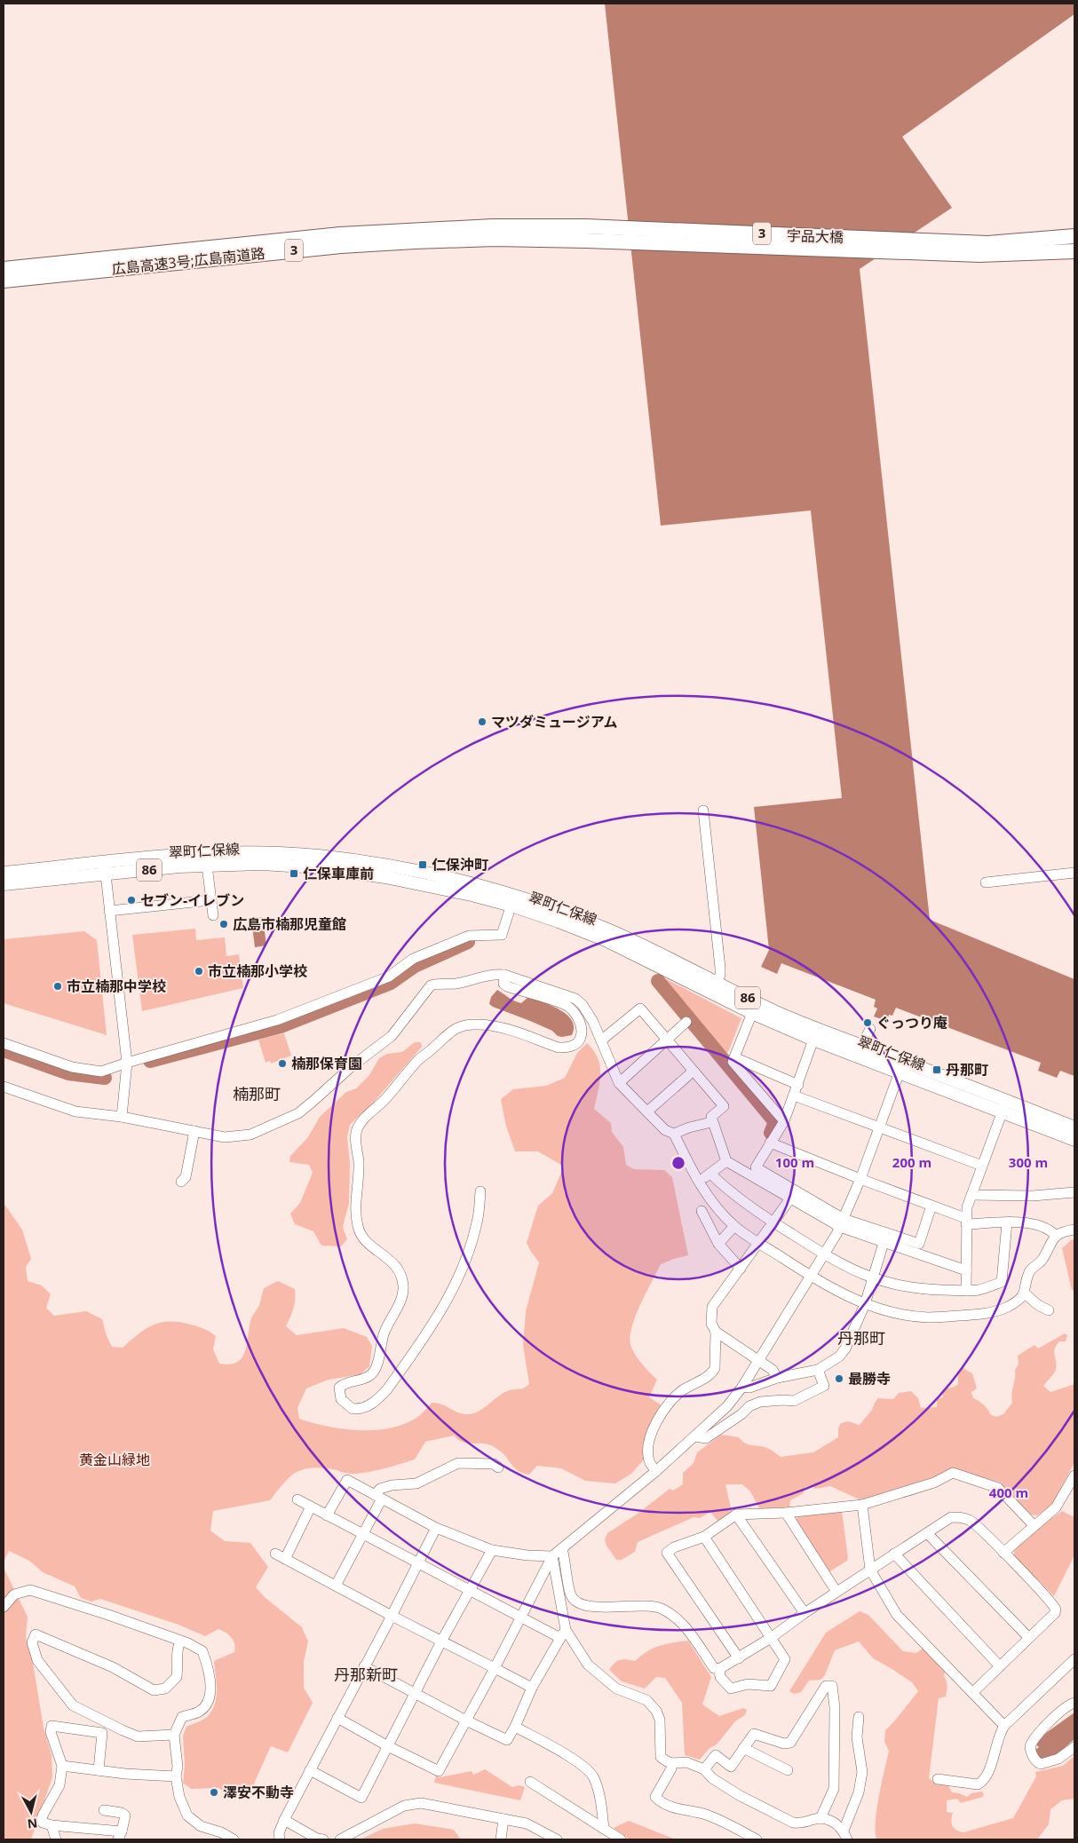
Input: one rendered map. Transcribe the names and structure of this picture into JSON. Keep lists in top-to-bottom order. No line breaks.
{"streets":{"highway":["3","宇品大橋","広島高速3号;広島南道路"],"main road":["翠町仁保線","86"]},"crossings":[["3","宇品大橋"],["宇品大橋","広島高速3号;広島南道路"]],"districts":["楠那町","丹那町","丹那新町"],"parks":["黄金山緑地"],"places":{"other":["マツダミュージアム","セブン-イレブン","広島市楠那児童館","市立楠那小学校","市立楠那中学校","ぐっつり庵","楠那保育園","最勝寺","澤安不動寺"],"transit":["仁保沖町","仁保車庫前","丹那町"]},"north":"bottom","rings":["100 m","200 m","300 m","400 m"]}
